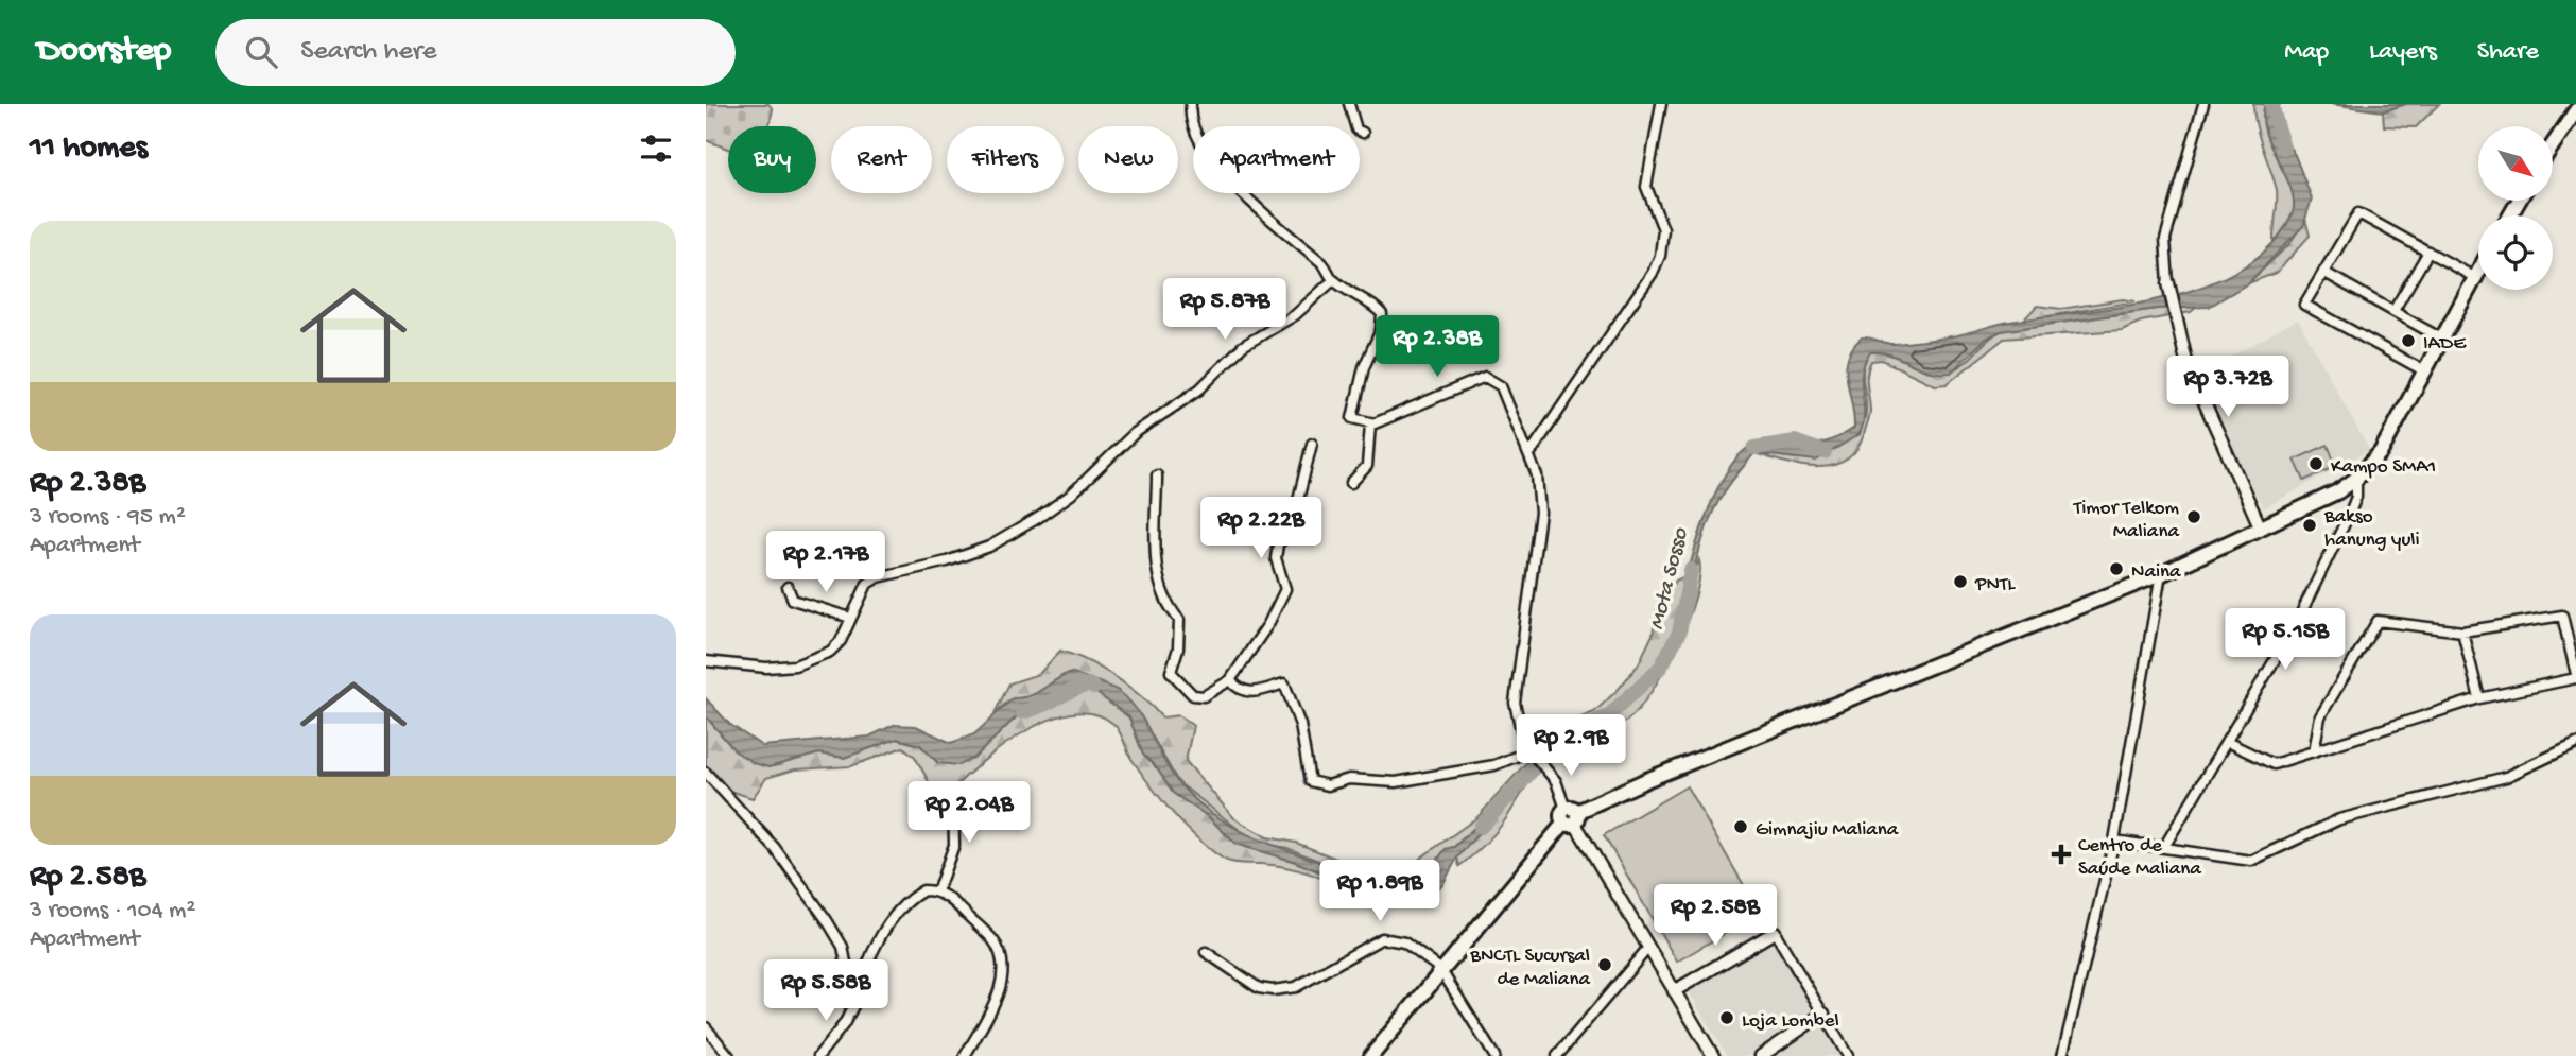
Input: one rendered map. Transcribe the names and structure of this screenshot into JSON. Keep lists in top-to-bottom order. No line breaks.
{"water":["Mota Sosso"],"places":{"other":["IADE","Kampo SMA1","Timor Telkom Maliana","Bakso hanung yuli","Naina","PNTL","Gimnajiu Maliana","BNCTL Sucursal de Maliana","Loja Lombel"],"health":["Centro de Saúde Maliana"]},"north":"bottom right","page":{"header":"Doorstep","search":"Search here","nav":["Map","Layers","Share"],"heading":"11 homes","chip":["Buy","Rent","Filters","New","Apartment"],"list":[{"name":"Rp 2.38B","note":"3 rooms · 95 m² · Apartment"},{"name":"Rp 2.58B","note":"3 rooms · 104 m² · Apartment"}],"price":["Rp 5.87B","Rp 2.38B","Rp 3.72B","Rp 2.22B","Rp 2.17B","Rp 5.15B","Rp 2.9B","Rp 2.04B","Rp 1.89B","Rp 2.58B","Rp 5.58B"]}}
